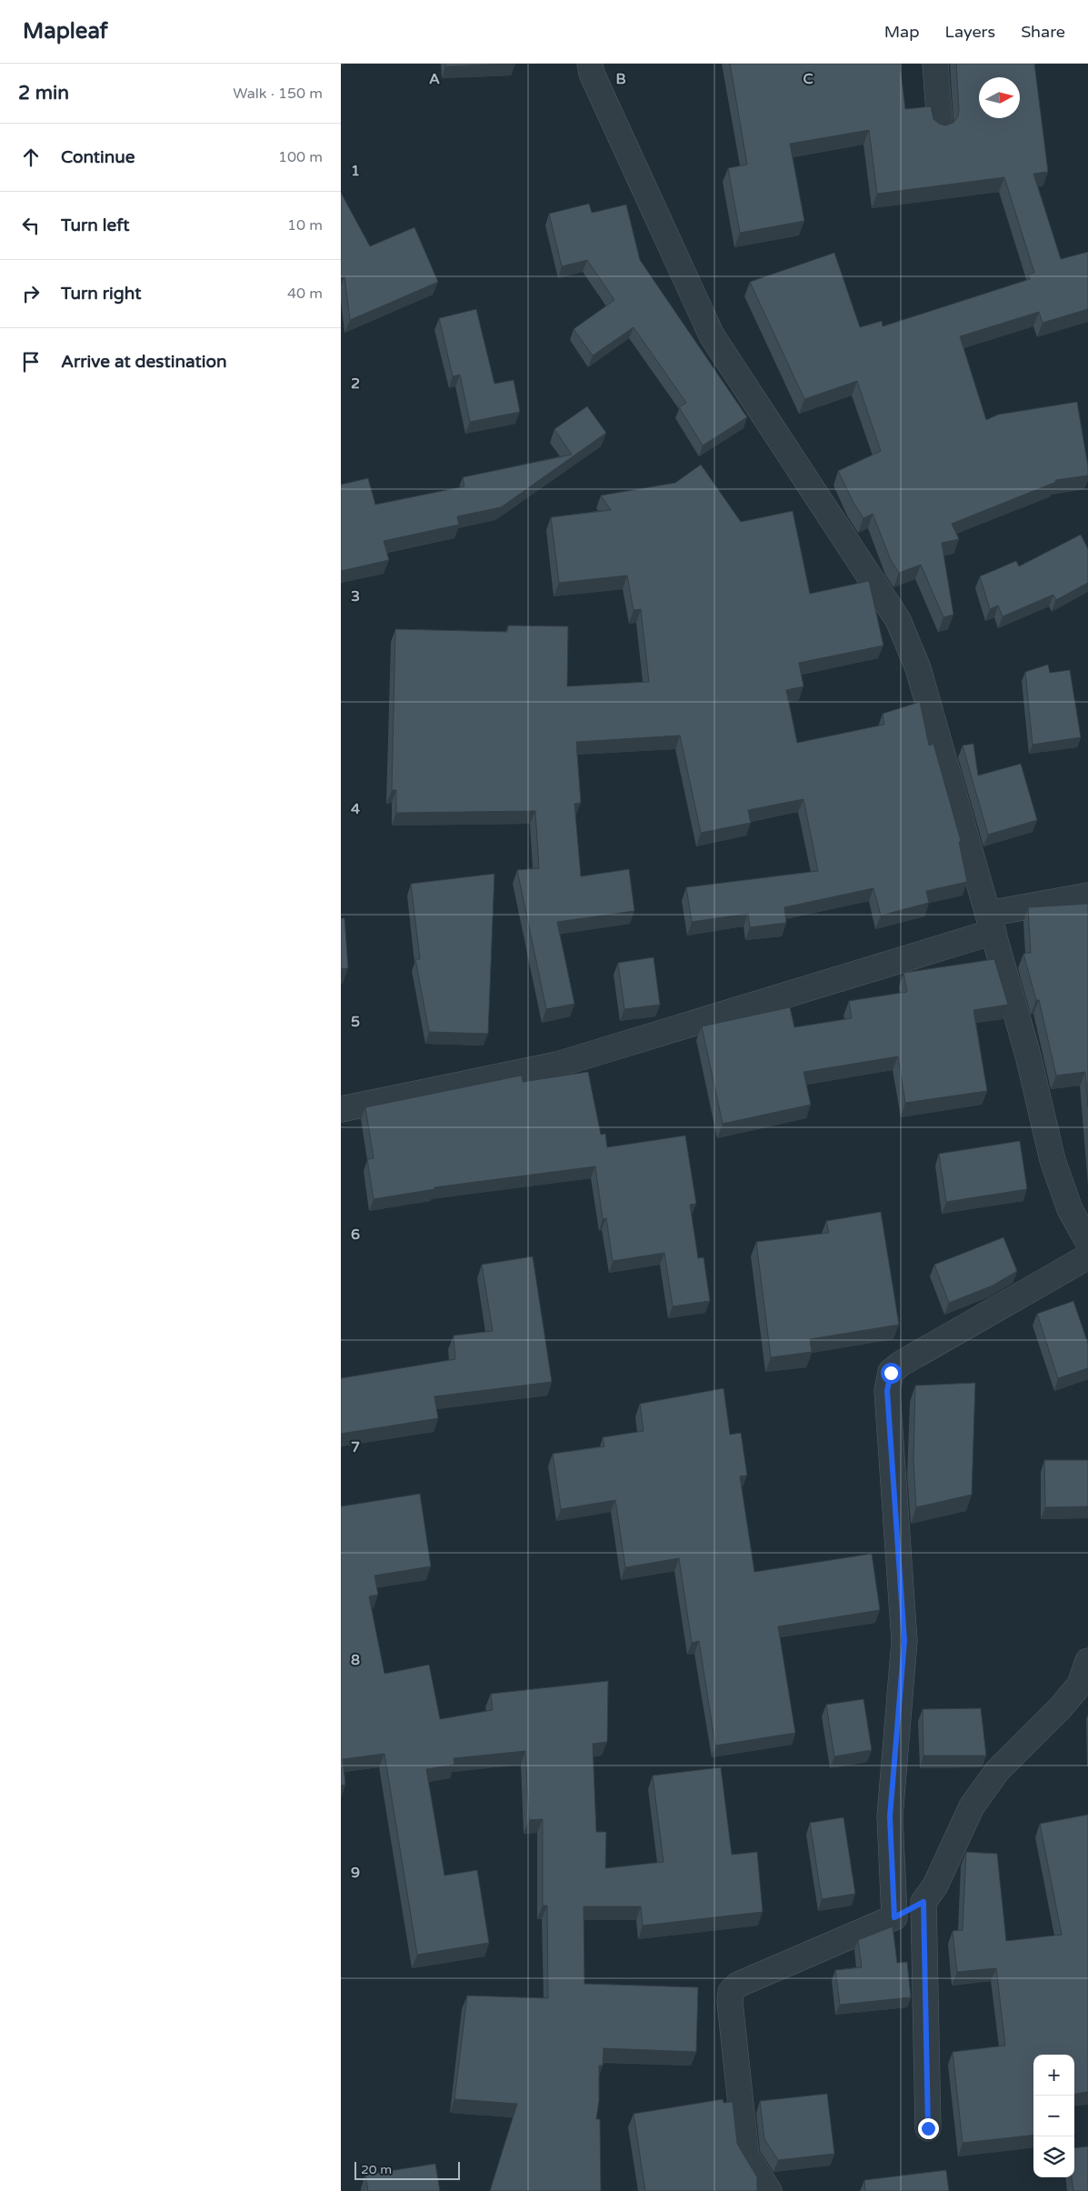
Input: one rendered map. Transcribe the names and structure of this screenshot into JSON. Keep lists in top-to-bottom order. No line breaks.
{"scale_bar":"20 m","north":"right","page":{"header":"Mapleaf","nav":["Map","Layers","Share"],"heading":["2 min","Walk · 150 m"],"list":[["Continue","100 m"],["Turn left","10 m"],["Turn right","40 m"],"Arrive at destination"],"map_buttons":["+","−"],"scale":"20 m"},"grid":{"columns":["A","B","C"],"rows":["1","2","3","4","5","6","7","8","9"]}}
